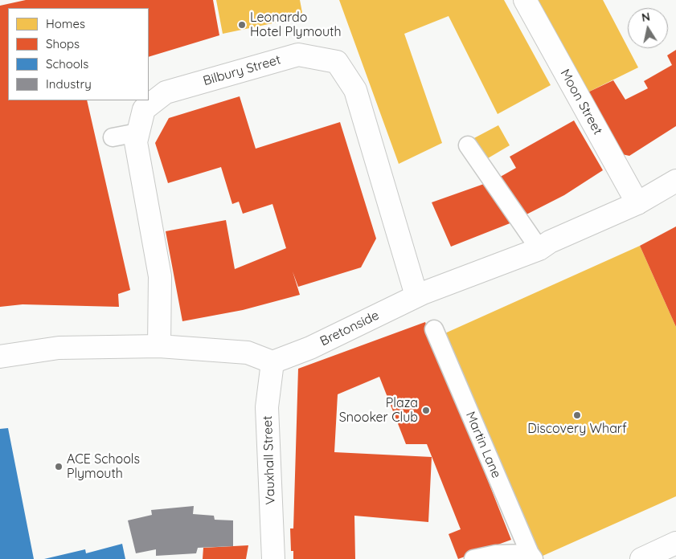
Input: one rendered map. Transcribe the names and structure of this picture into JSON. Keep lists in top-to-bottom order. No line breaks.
{"streets":{"street":["Bilbury Street","Moon Street","Bretonside","Vauxhall Street"],"lane":["Martin Lane"]},"crossings":[["Bilbury Street","Bretonside"],["Moon Street","Bretonside"],["Bretonside","Vauxhall Street"]],"places":["Leonardo Hotel Plymouth","Plaza Snooker Club","Discovery Wharf","ACE Schools Plymouth"],"legend":["Homes","Shops","Schools","Industry"],"north":"top"}
